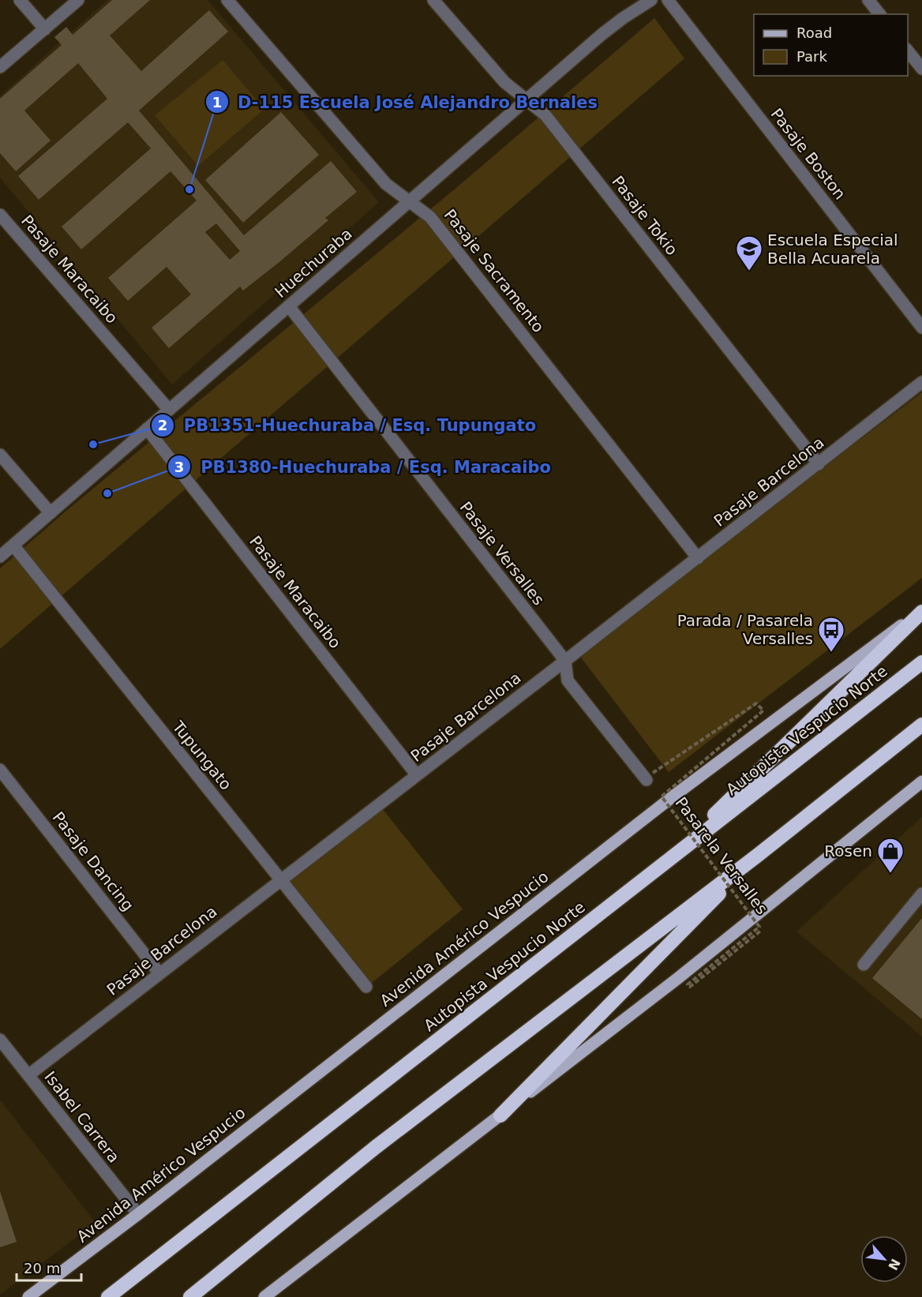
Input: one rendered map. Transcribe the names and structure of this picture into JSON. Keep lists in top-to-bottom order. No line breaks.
{"streets":{"highway":["Autopista Vespucio Norte"],"main road":["Avenida Américo Vespucio"],"street":["Pasaje Boston","Pasaje Tokio","Huechuraba","Pasaje Maracaibo","Pasaje Sacramento","Pasaje Barcelona","Pasaje Versalles","Tupungato","Pasaje Dancing","Isabel Carrera"],"path":["Pasarela Versalles"]},"crossings":[["Pasaje Tokio","Huechuraba"],["Pasaje Tokio","Pasaje Barcelona"],["Huechuraba","Pasaje Maracaibo"],["Huechuraba","Pasaje Sacramento"],["Huechuraba","Pasaje Versalles"],["Huechuraba","Tupungato"],["Pasaje Maracaibo","Pasaje Barcelona"],["Pasaje Sacramento","Pasaje Barcelona"],["Pasaje Barcelona","Pasaje Versalles"],["Pasaje Barcelona","Tupungato"],["Pasaje Barcelona","Pasaje Dancing"],["Pasaje Barcelona","Isabel Carrera"],["Pasaje Versalles","Pasarela Versalles"],["Avenida Américo Vespucio","Isabel Carrera"]],"places":{"other":["D-115 Escuela José Alejandro Bernales","PB1351-Huechuraba / Esq. Tupungato","PB1380-Huechuraba / Esq. Maracaibo"],"school or university":["Escuela Especial Bella Acuarela"],"bus stop":["Parada / Pasarela Versalles"],"shop":["Rosen"]},"legend":["Road","Park"],"scale_bar":"20 m","north":"bottom right"}
